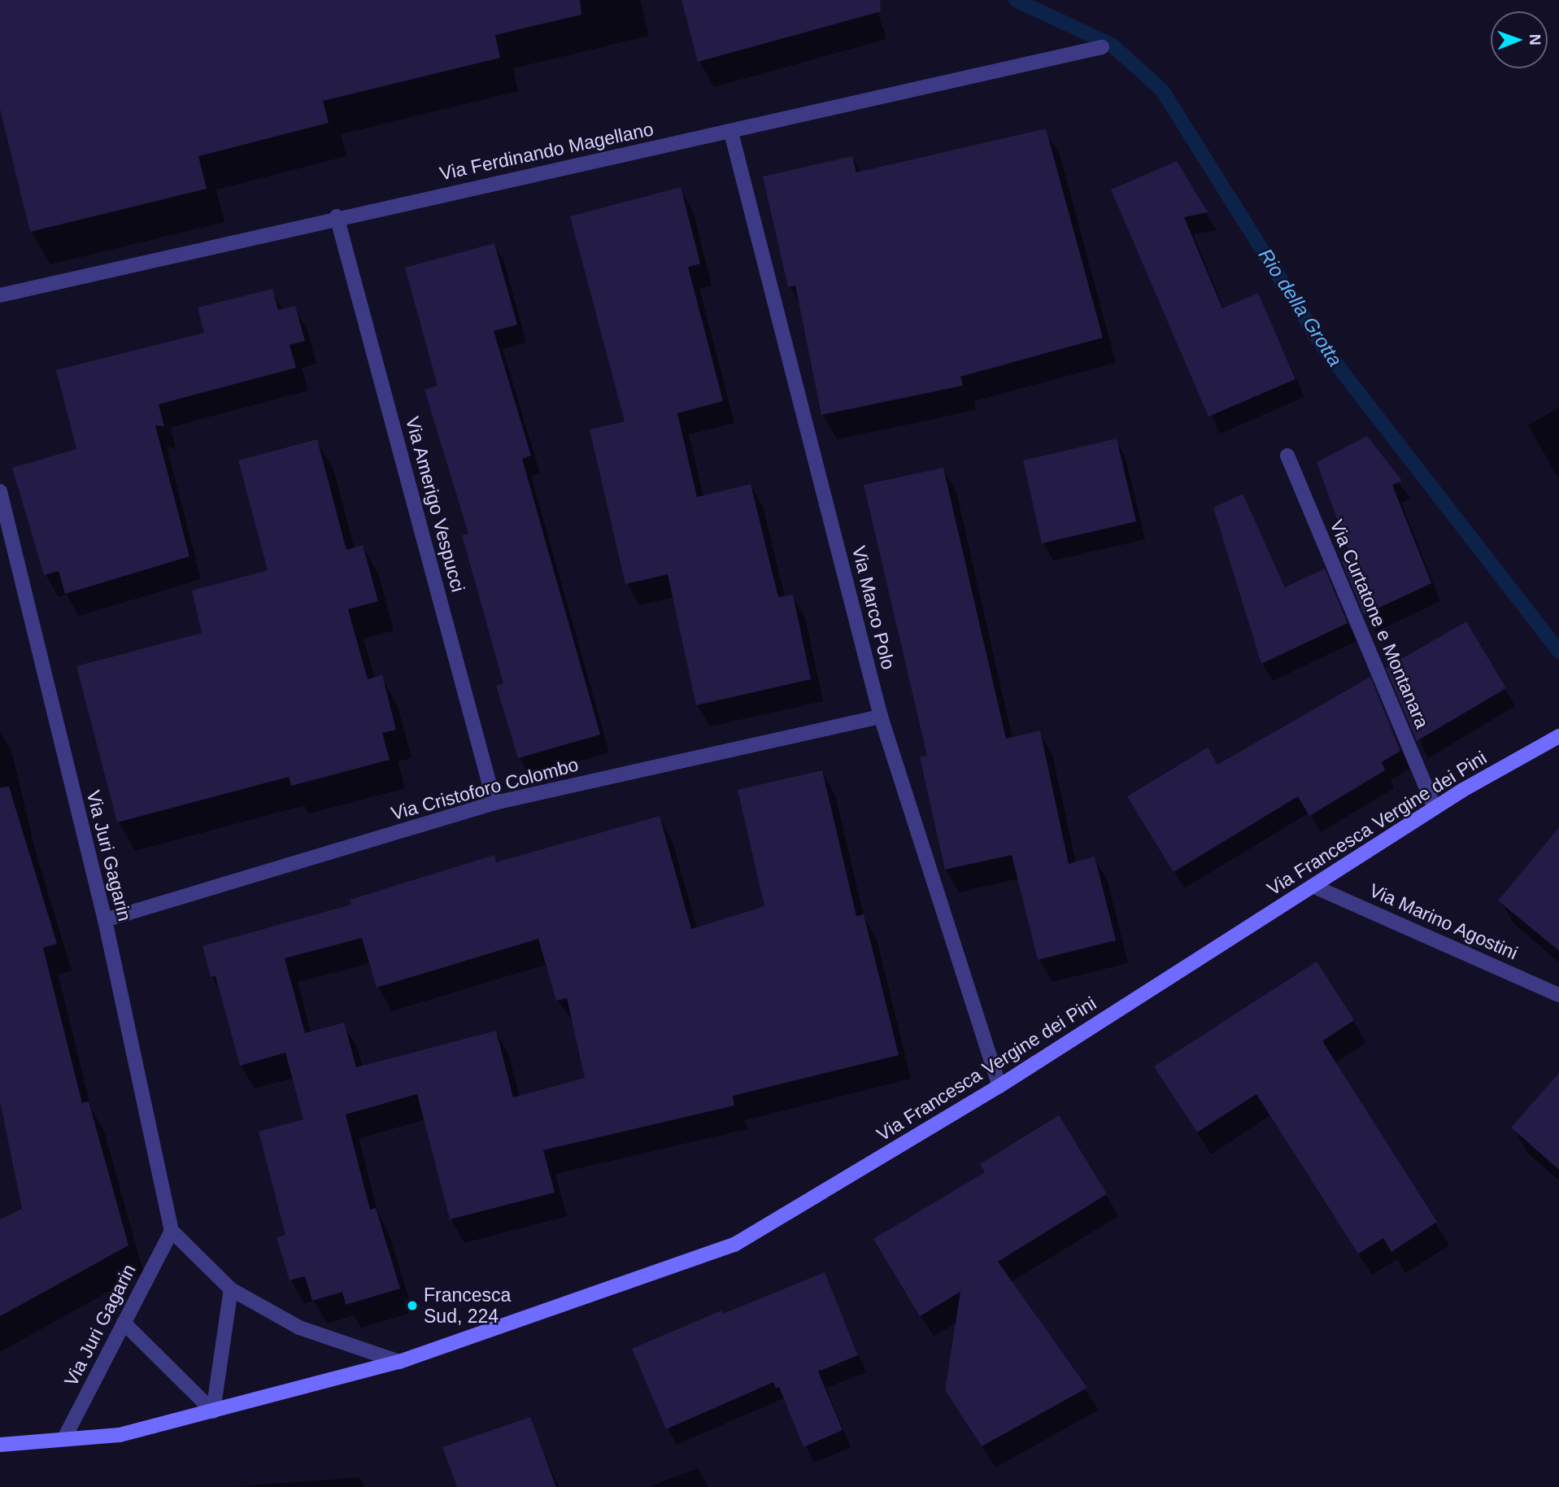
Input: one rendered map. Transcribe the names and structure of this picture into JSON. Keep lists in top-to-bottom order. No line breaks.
{"streets":{"street":["Via Ferdinando Magellano","Via Amerigo Vespucci","Via Marco Polo","Via Curtatone e Montanara","Via Cristoforo Colombo","Via Francesca Vergine dei Pini","Via Juri Gagarin","Via Marino Agostini"]},"crossings":[["Via Ferdinando Magellano","Via Amerigo Vespucci"],["Via Ferdinando Magellano","Via Marco Polo"],["Via Amerigo Vespucci","Via Cristoforo Colombo"],["Via Marco Polo","Via Cristoforo Colombo"],["Via Marco Polo","Via Francesca Vergine dei Pini"],["Via Curtatone e Montanara","Via Francesca Vergine dei Pini"],["Via Cristoforo Colombo","Via Juri Gagarin"],["Via Francesca Vergine dei Pini","Via Juri Gagarin"],["Via Francesca Vergine dei Pini","Via Marino Agostini"]],"water":["Rio della Grotta"],"places":["Francesca Sud, 224"],"north":"right"}
